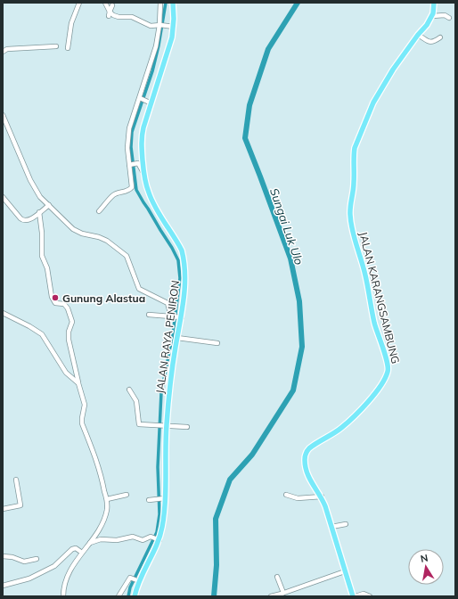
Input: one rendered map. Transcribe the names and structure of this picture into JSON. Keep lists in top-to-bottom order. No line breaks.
{"streets":{"main road":["JALAN KARANGSAMBUNG","JALAN RAYA PENIRON"]},"water":["Sungai Luk Ulo"],"places":["Gunung Alastua"],"north":"top"}
